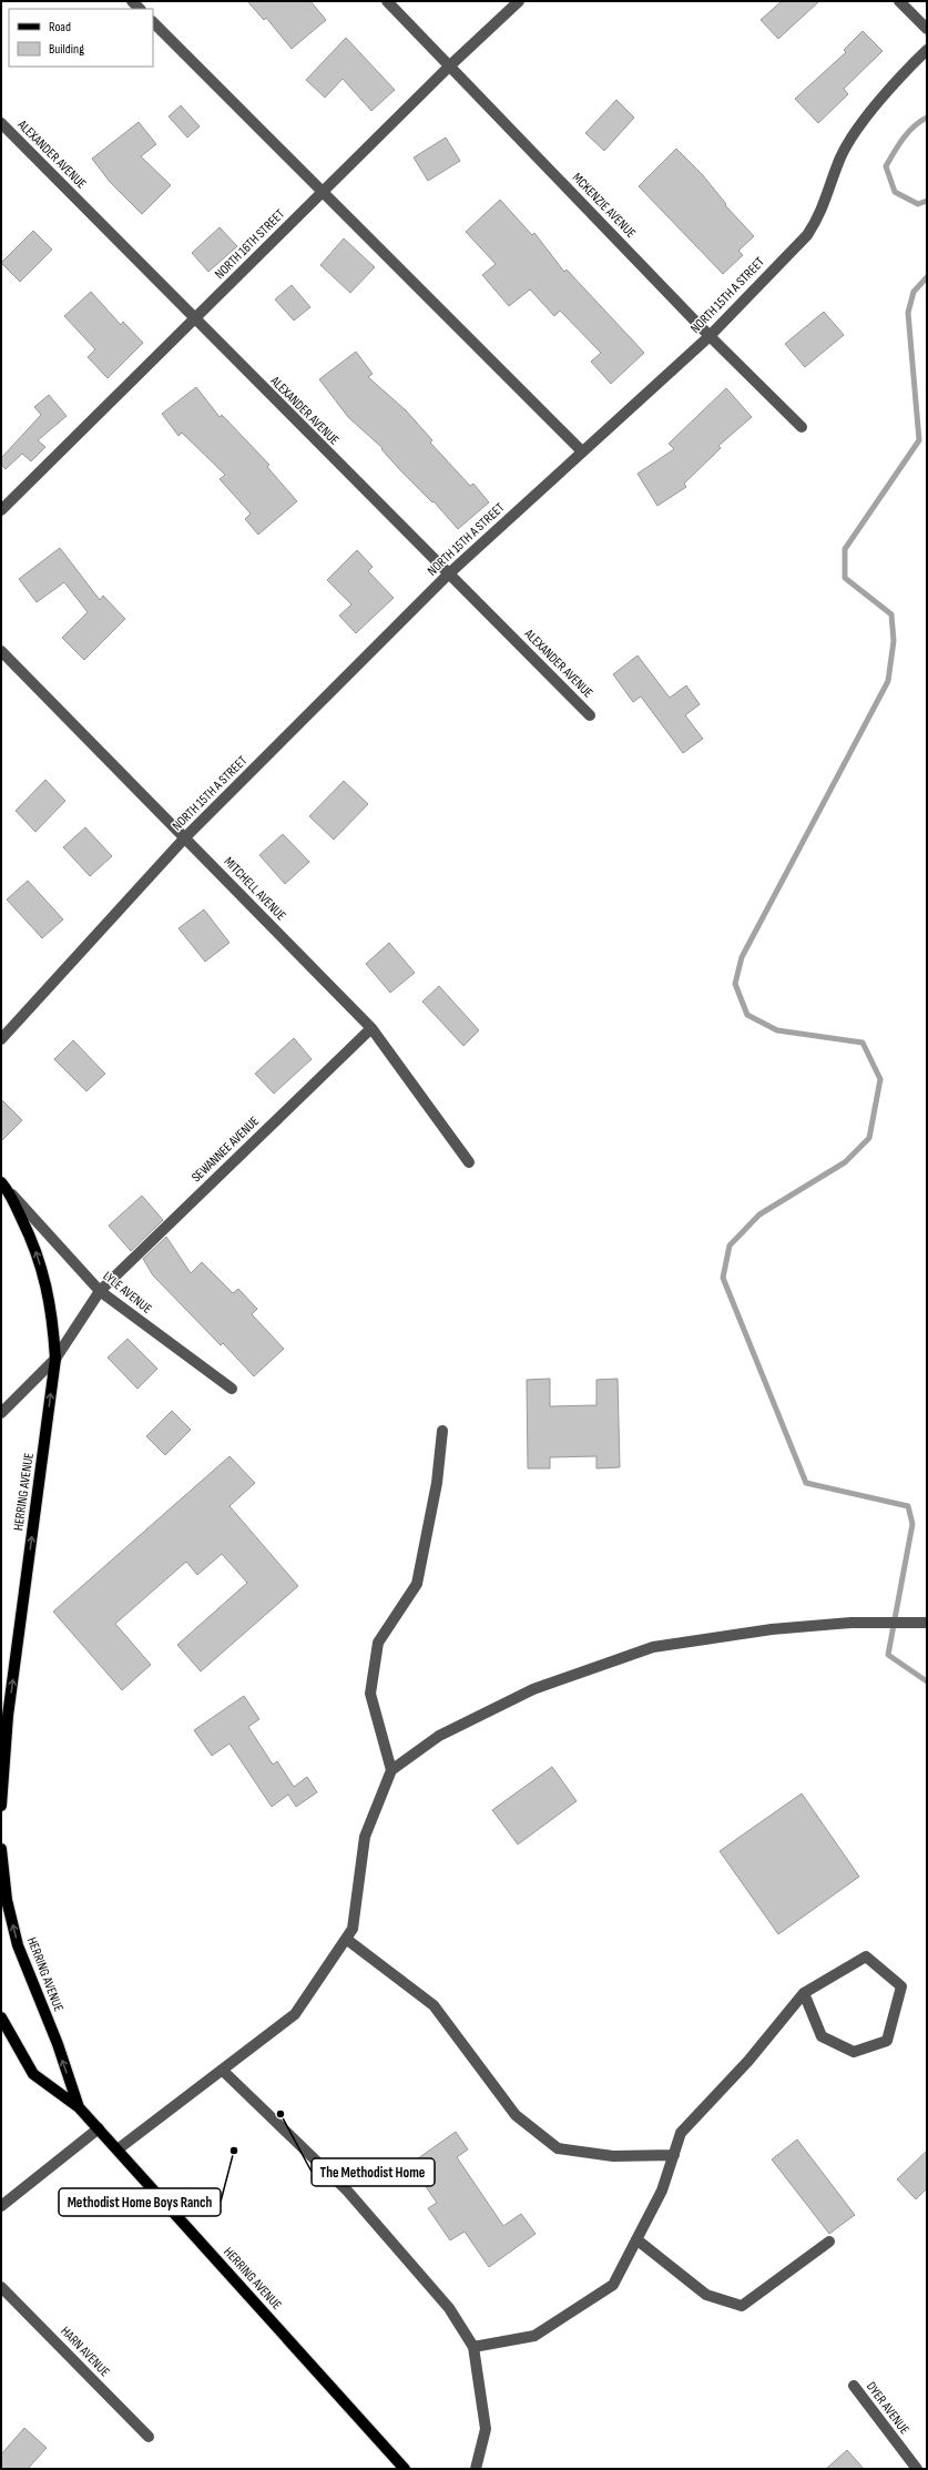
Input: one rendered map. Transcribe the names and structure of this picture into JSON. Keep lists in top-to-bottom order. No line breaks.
{"streets":{"main road":["HERRING AVENUE"],"street":["ALEXANDER AVENUE","MCKENZIE AVENUE","NORTH 16TH STREET","NORTH 15TH A STREET","MITCHELL AVENUE","SEWANNEE AVENUE","LYLE AVENUE","HARN AVENUE","DYER AVENUE"]},"crossings":[["ALEXANDER AVENUE","NORTH 16TH STREET"],["ALEXANDER AVENUE","NORTH 15TH A STREET"],["MCKENZIE AVENUE","NORTH 16TH STREET"],["MCKENZIE AVENUE","NORTH 15TH A STREET"],["NORTH 15TH A STREET","MITCHELL AVENUE"],["MITCHELL AVENUE","SEWANNEE AVENUE"],["SEWANNEE AVENUE","LYLE AVENUE"],["SEWANNEE AVENUE","HERRING AVENUE"],["LYLE AVENUE","HERRING AVENUE"]],"one_way":["HERRING AVENUE"],"places":["The Methodist Home","Methodist Home Boys Ranch"],"legend":["Road","Building"]}
